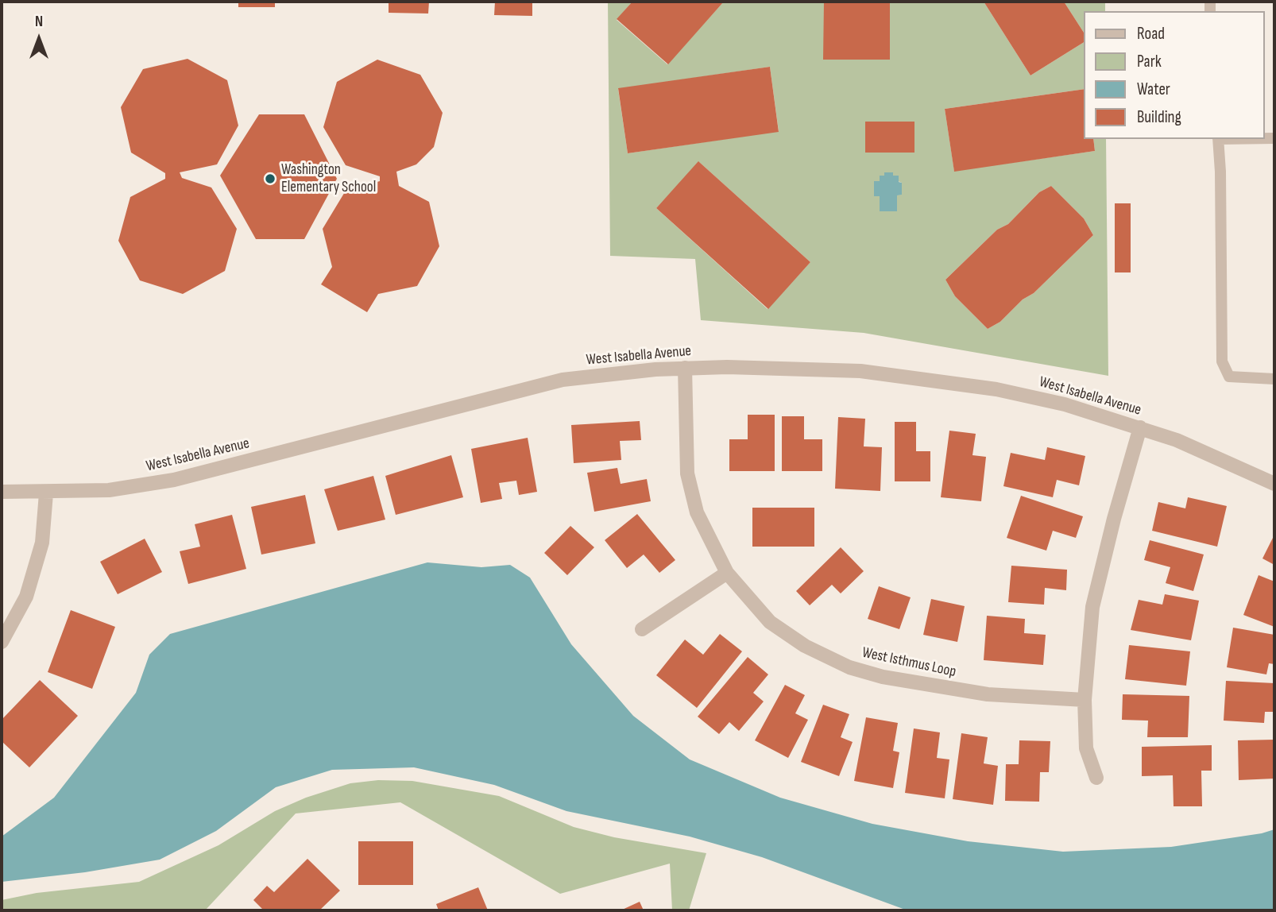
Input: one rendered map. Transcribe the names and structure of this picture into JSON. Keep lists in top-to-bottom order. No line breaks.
{"streets":{"street":["West Isabella Avenue","West Isthmus Loop"]},"crossings":[["West Isabella Avenue","West Isthmus Loop"]],"places":["Washington Elementary School"],"legend":["Road","Park","Water","Building"],"north":"top"}
